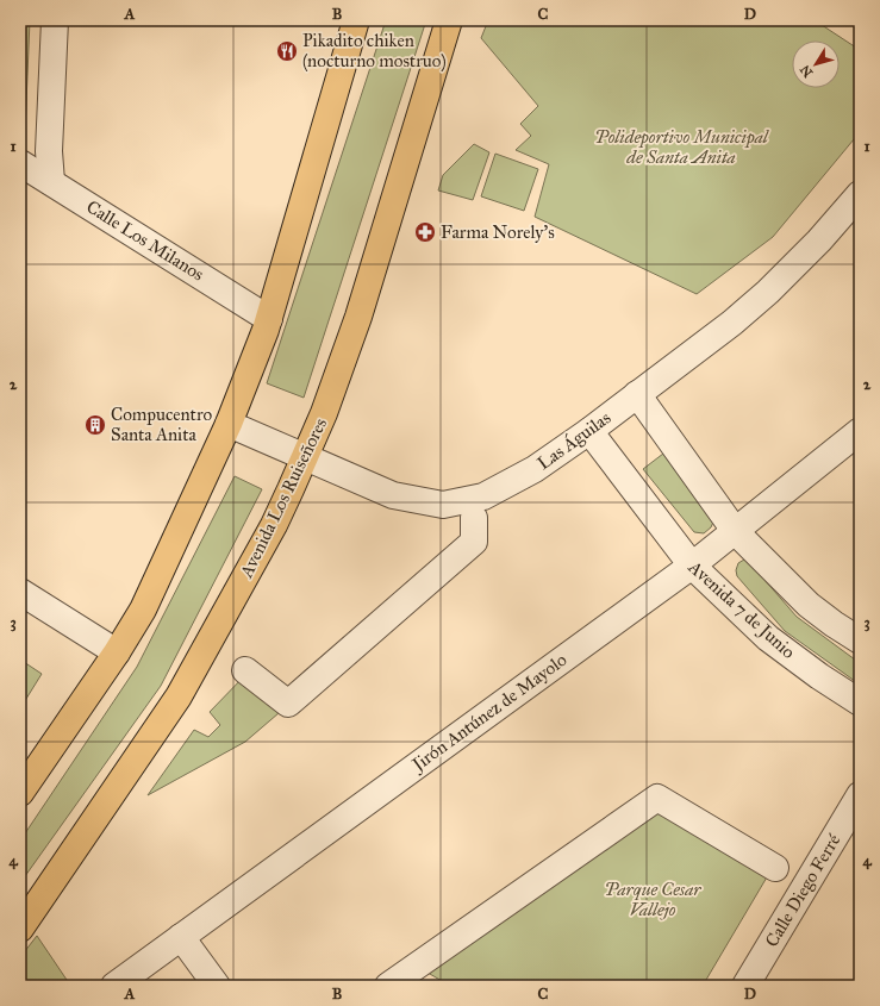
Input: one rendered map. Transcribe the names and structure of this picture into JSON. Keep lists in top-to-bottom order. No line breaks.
{"streets":{"main road":["Avenida Los Ruiseñores"],"street":["Calle Los Milanos","Las Águilas","Avenida 7 de Junio","Jirón Antúnez de Mayolo","Calle Diego Ferré"]},"crossings":[["Las Águilas","Avenida Los Ruiseñores"],["Las Águilas","Avenida 7 de Junio"],["Avenida 7 de Junio","Jirón Antúnez de Mayolo"]],"parks":["Polideportivo Municipal de Santa Anita","Parque Cesar Vallejo"],"places":{"restaurant":["Pikadito chiken (nocturno mostruo)"],"pharmacy":["Farma Norely's"],"building":["Compucentro Santa Anita"]},"north":"bottom left","grid":{"columns":["A","B","C","D"],"rows":["1","2","3","4"]}}
